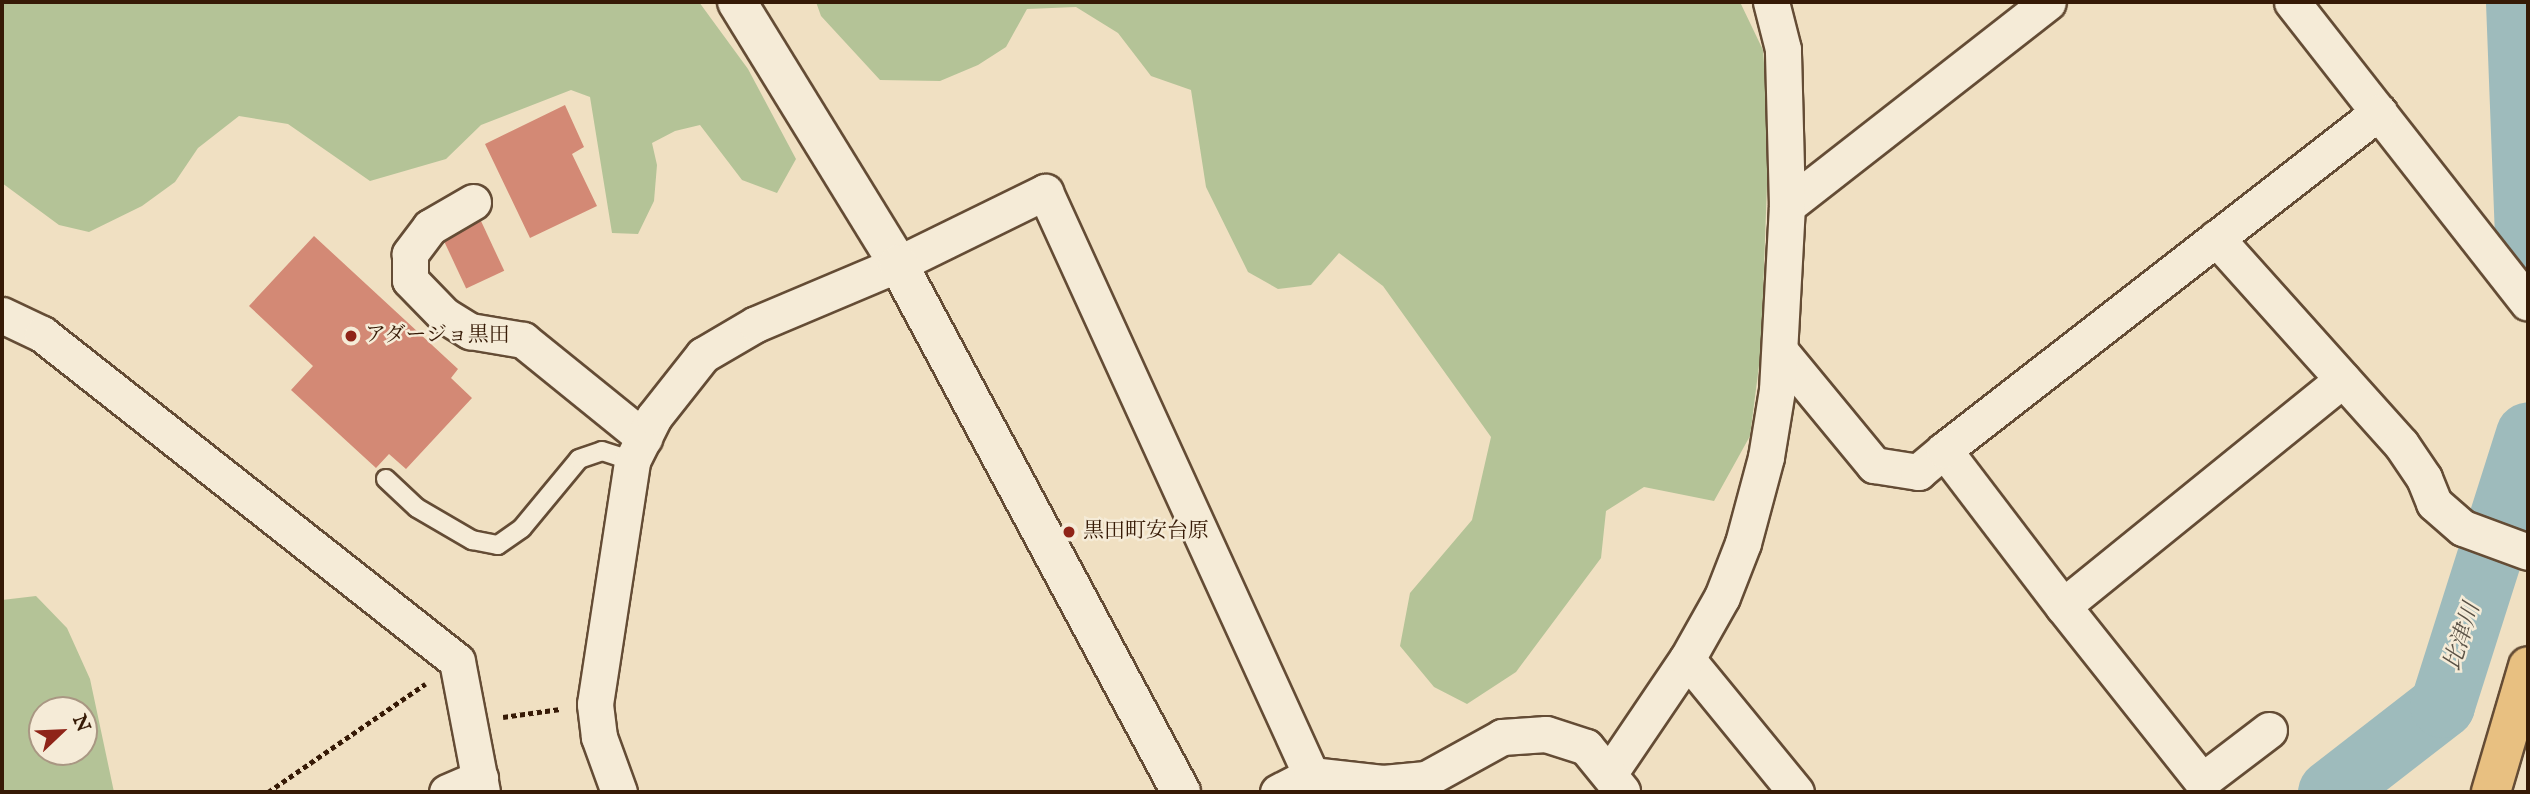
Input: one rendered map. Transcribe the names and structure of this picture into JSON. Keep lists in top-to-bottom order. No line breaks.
{"water":["比津川"],"places":["アダージョ黒田","黒田町安台原"],"north":"top right"}
